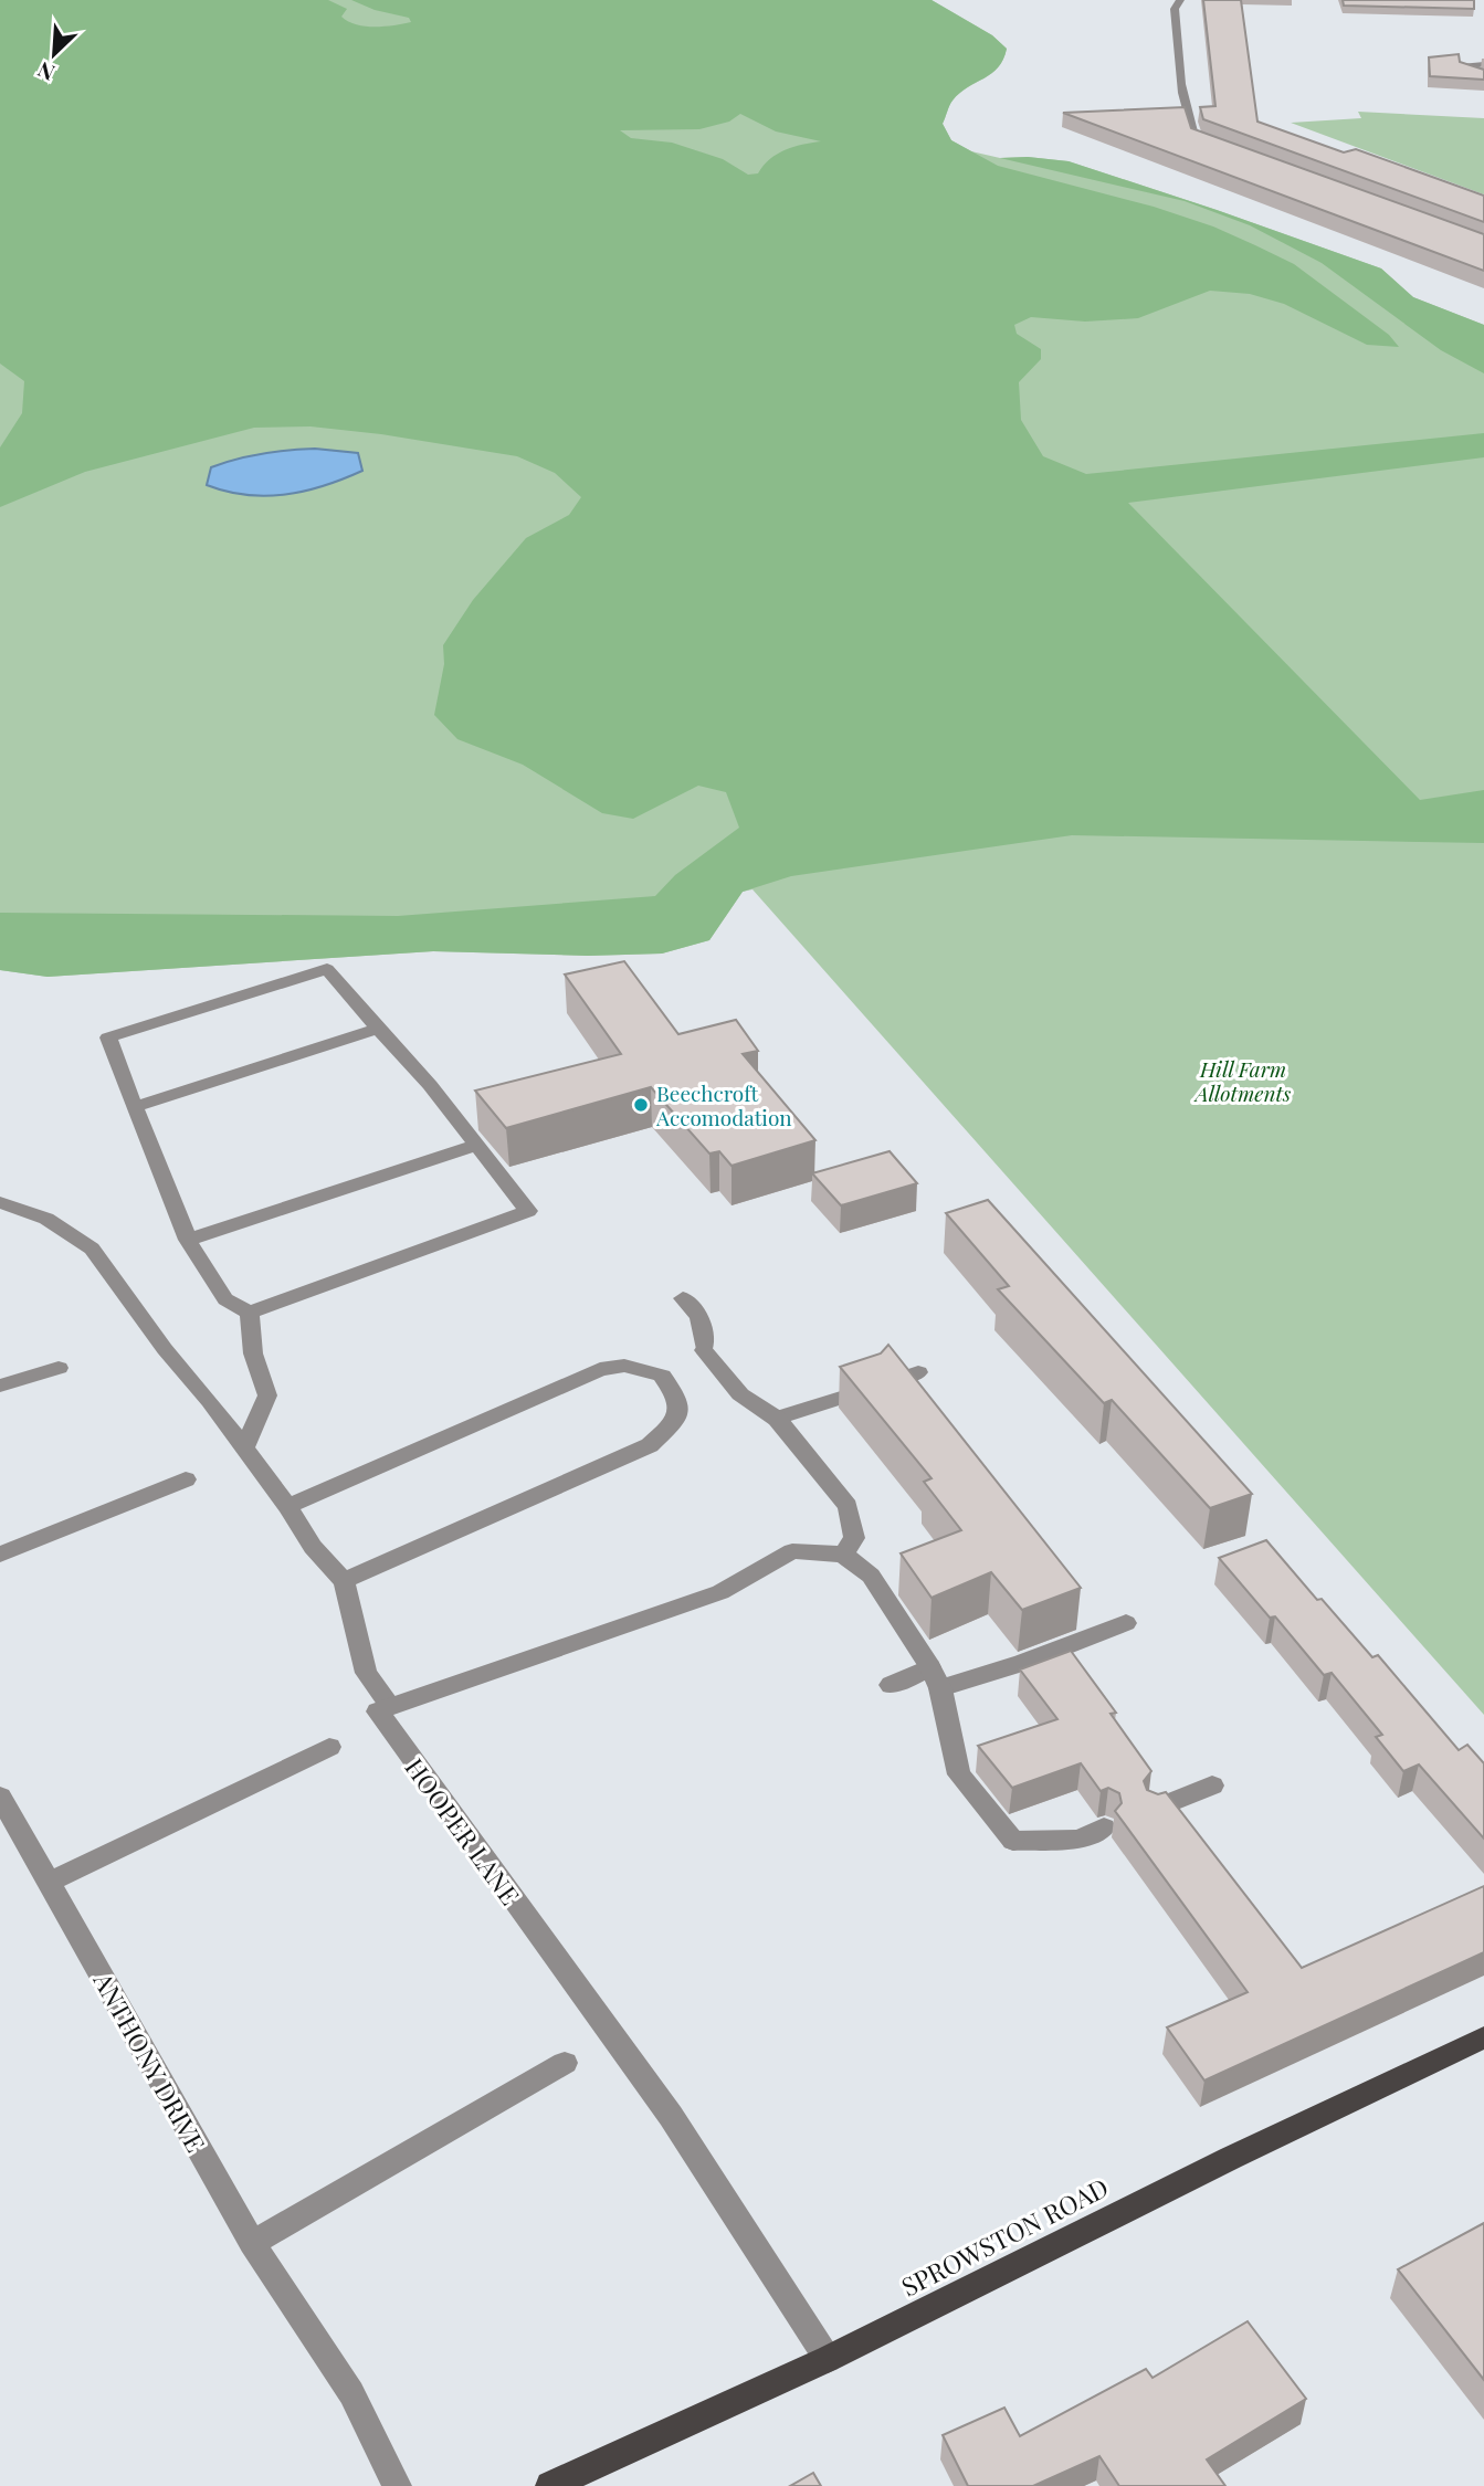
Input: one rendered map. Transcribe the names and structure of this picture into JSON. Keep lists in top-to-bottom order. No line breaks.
{"streets":{"main road":["SPROWSTON ROAD"],"street":["HOOPER LANE","ANTHONY DRIVE"]},"crossings":[["HOOPER LANE","SPROWSTON ROAD"]],"parks":["Hill Farm Allotments"],"places":["Beechcroft Accomodation"],"north":"bottom left"}
